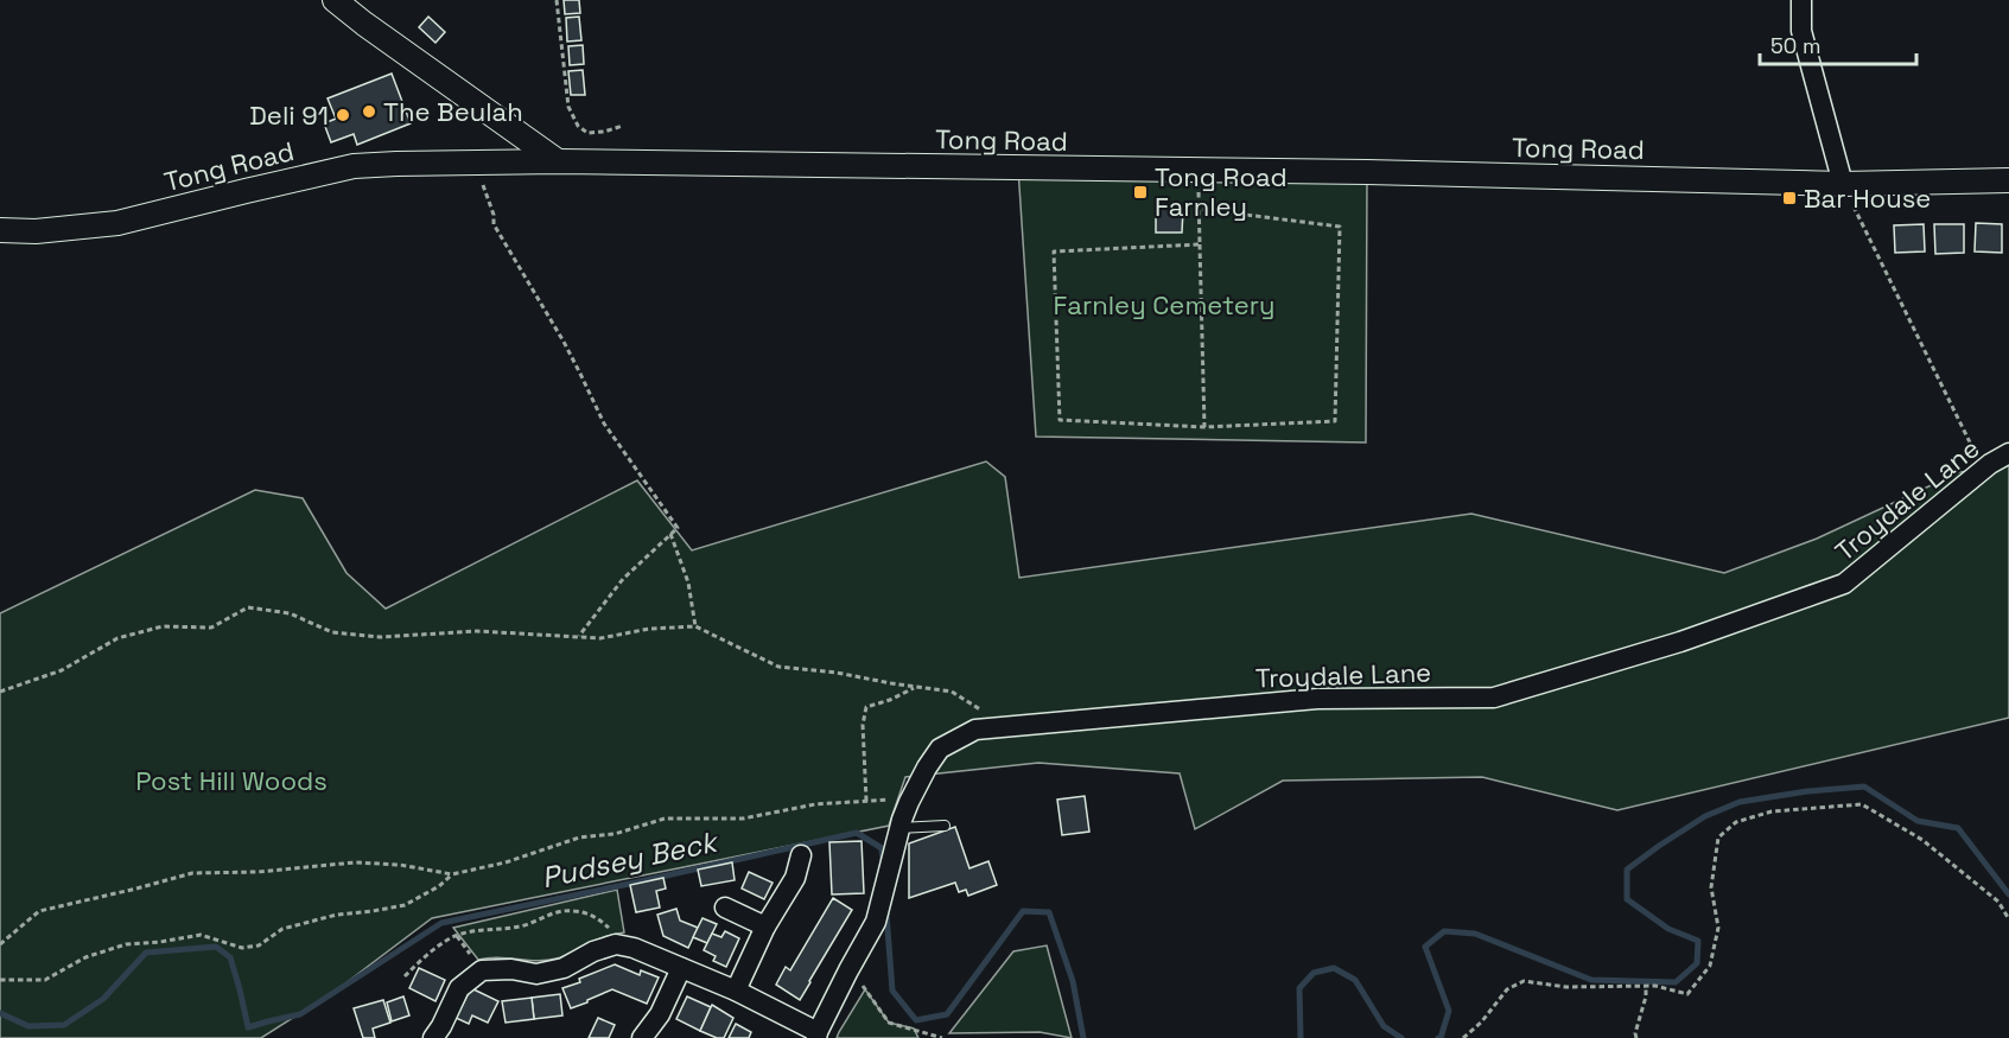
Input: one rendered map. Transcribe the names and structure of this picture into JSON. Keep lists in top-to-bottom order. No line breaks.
{"streets":{"street":["Tong Road","Troydale Lane"]},"water":["Pudsey Beck"],"parks":["Farnley Cemetery","Post Hill Woods"],"places":{"other":["The Beulah","Deli 91"],"transit":["Tong Road Farnley","Bar House"]},"scale_bar":"50 m"}
